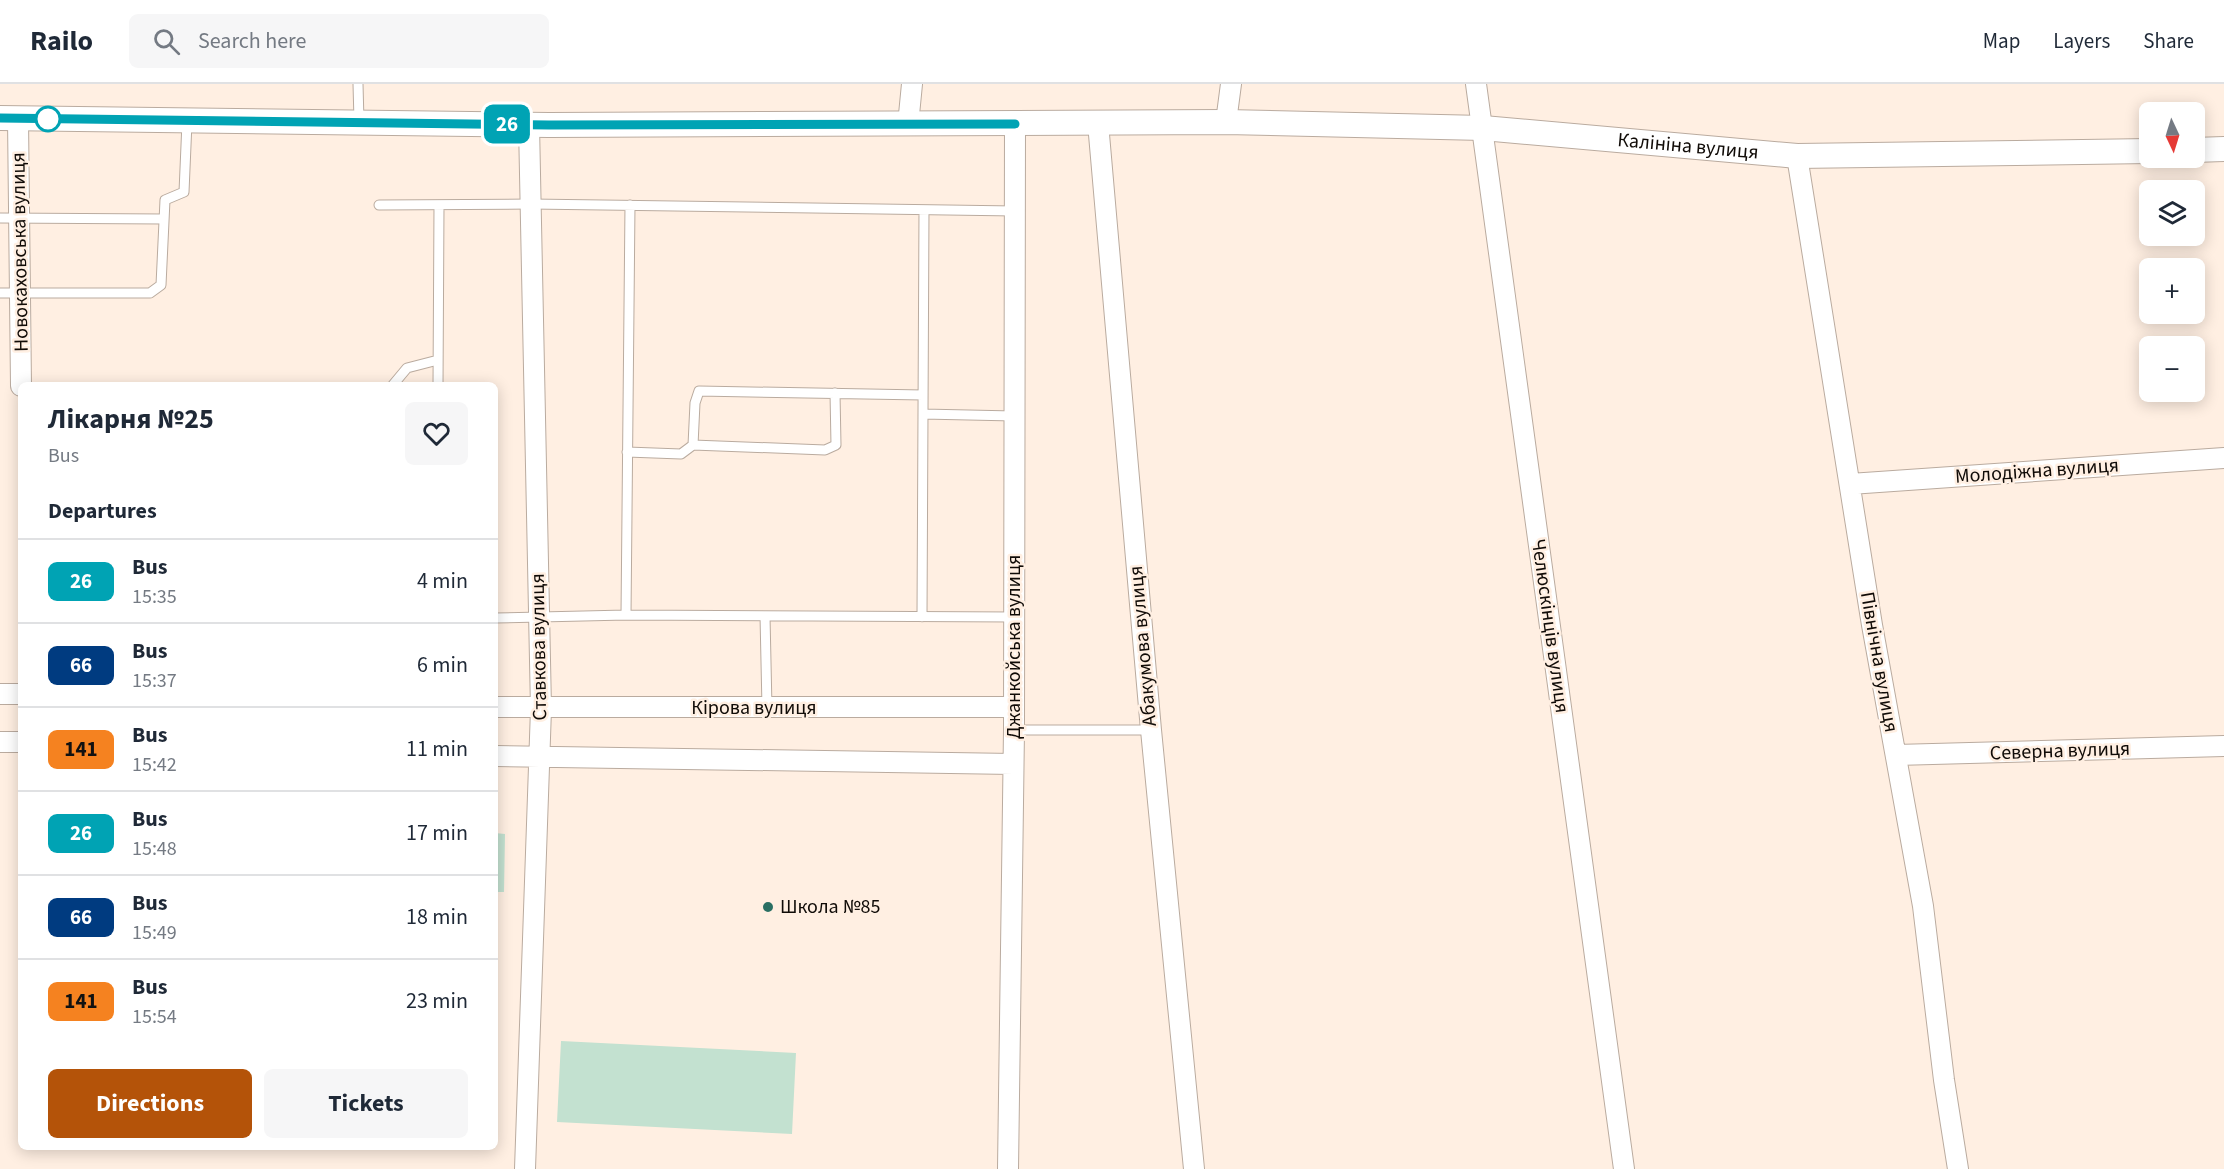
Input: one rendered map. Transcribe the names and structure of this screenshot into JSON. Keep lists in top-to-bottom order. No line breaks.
{"streets":{"street":["Калініна вулиця","Новокаховська вулиця","Молодіжна вулиця","Челюскінців вулиця","Абакумова вулиця","Ставкова вулиця","Джанкойська вулиця","Північна вулиця","Кірова вулиця","Северна вулиця"]},"crossings":[["Калініна вулиця","Новокаховська вулиця"],["Калініна вулиця","Челюскінців вулиця"],["Калініна вулиця","Абакумова вулиця"],["Калініна вулиця","Ставкова вулиця"],["Калініна вулиця","Джанкойська вулиця"],["Калініна вулиця","Північна вулиця"],["Молодіжна вулиця","Північна вулиця"],["Ставкова вулиця","Кірова вулиця"],["Джанкойська вулиця","Кірова вулиця"],["Північна вулиця","Северна вулиця"]],"places":["Школа №85"],"lines":["bus line 26"],"north":"bottom","page":{"header":"Railo","search":"Search here","nav":["Map","Layers","Share"],"on_map":"26","map_buttons":["+","−"],"heading":[["Лікарня №25","Bus"],"Departures"],"list":[{"mark":"26","name":"Bus","note":"15:35","value":"4 min"},{"mark":"66","name":"Bus","note":"15:37","value":"6 min"},{"mark":"141","name":"Bus","note":"15:42","value":"11 min"},{"mark":"26","name":"Bus","note":"15:48","value":"17 min"},{"mark":"66","name":"Bus","note":"15:49","value":"18 min"},{"mark":"141","name":"Bus","note":"15:54","value":"23 min"}],"buttons":["Directions","Tickets"]}}
